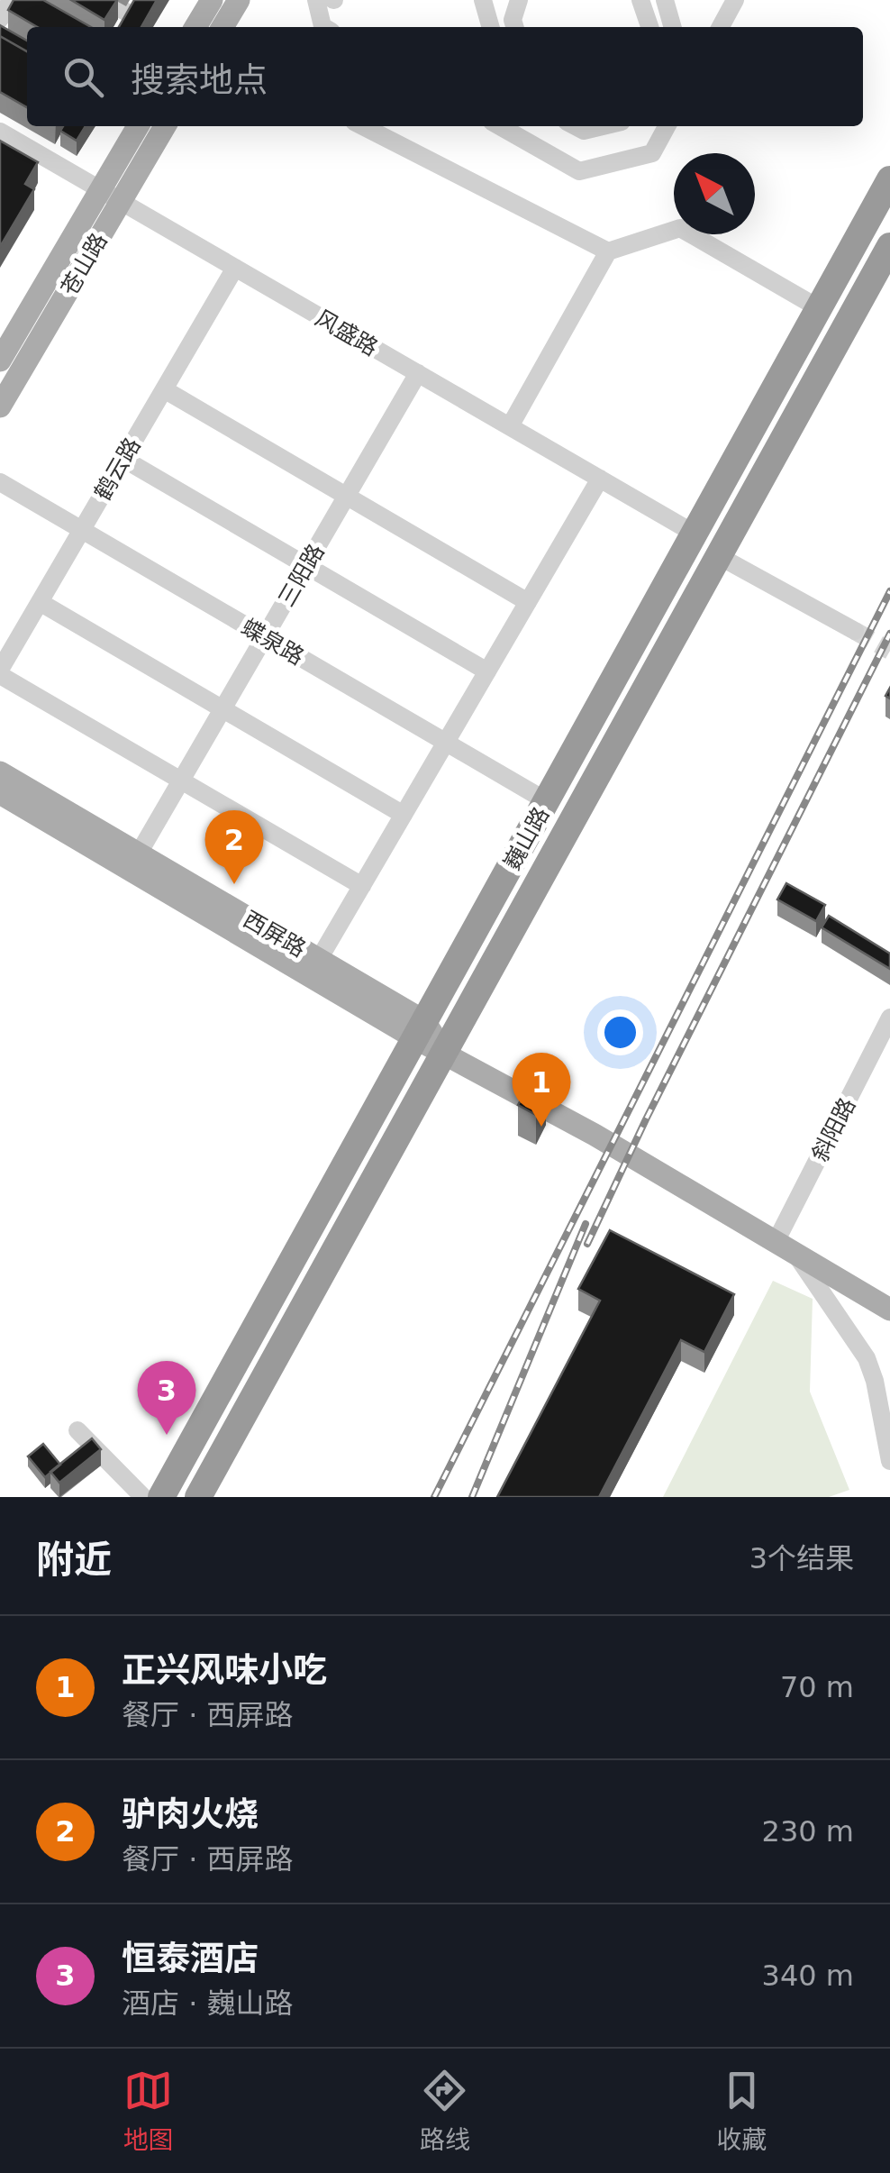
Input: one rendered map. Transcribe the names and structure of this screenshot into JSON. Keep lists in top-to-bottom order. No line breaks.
{"streets":{"highway":["巍山路"],"main road":["苍山路","西屏路"],"street":["风盛路","鹤云路","三阳路","蝶泉路","斜阳路"]},"crossings":[["苍山路","风盛路"],["风盛路","鹤云路"],["风盛路","三阳路"],["风盛路","巍山路"],["鹤云路","蝶泉路"],["三阳路","蝶泉路"],["三阳路","西屏路"],["蝶泉路","巍山路"],["巍山路","西屏路"],["西屏路","斜阳路"]],"north":"top left","page":{"search":"搜索地点","pins":["2","1","3"],"heading":["附近","3个结果"],"list":[{"mark":"1","name":"正兴风味小吃","note":"餐厅 · 西屏路","value":"70 m"},{"mark":"2","name":"驴肉火烧","note":"餐厅 · 西屏路","value":"230 m"},{"mark":"3","name":"恒泰酒店","note":"酒店 · 巍山路","value":"340 m"}],"nav":["地图","路线","收藏"]}}
